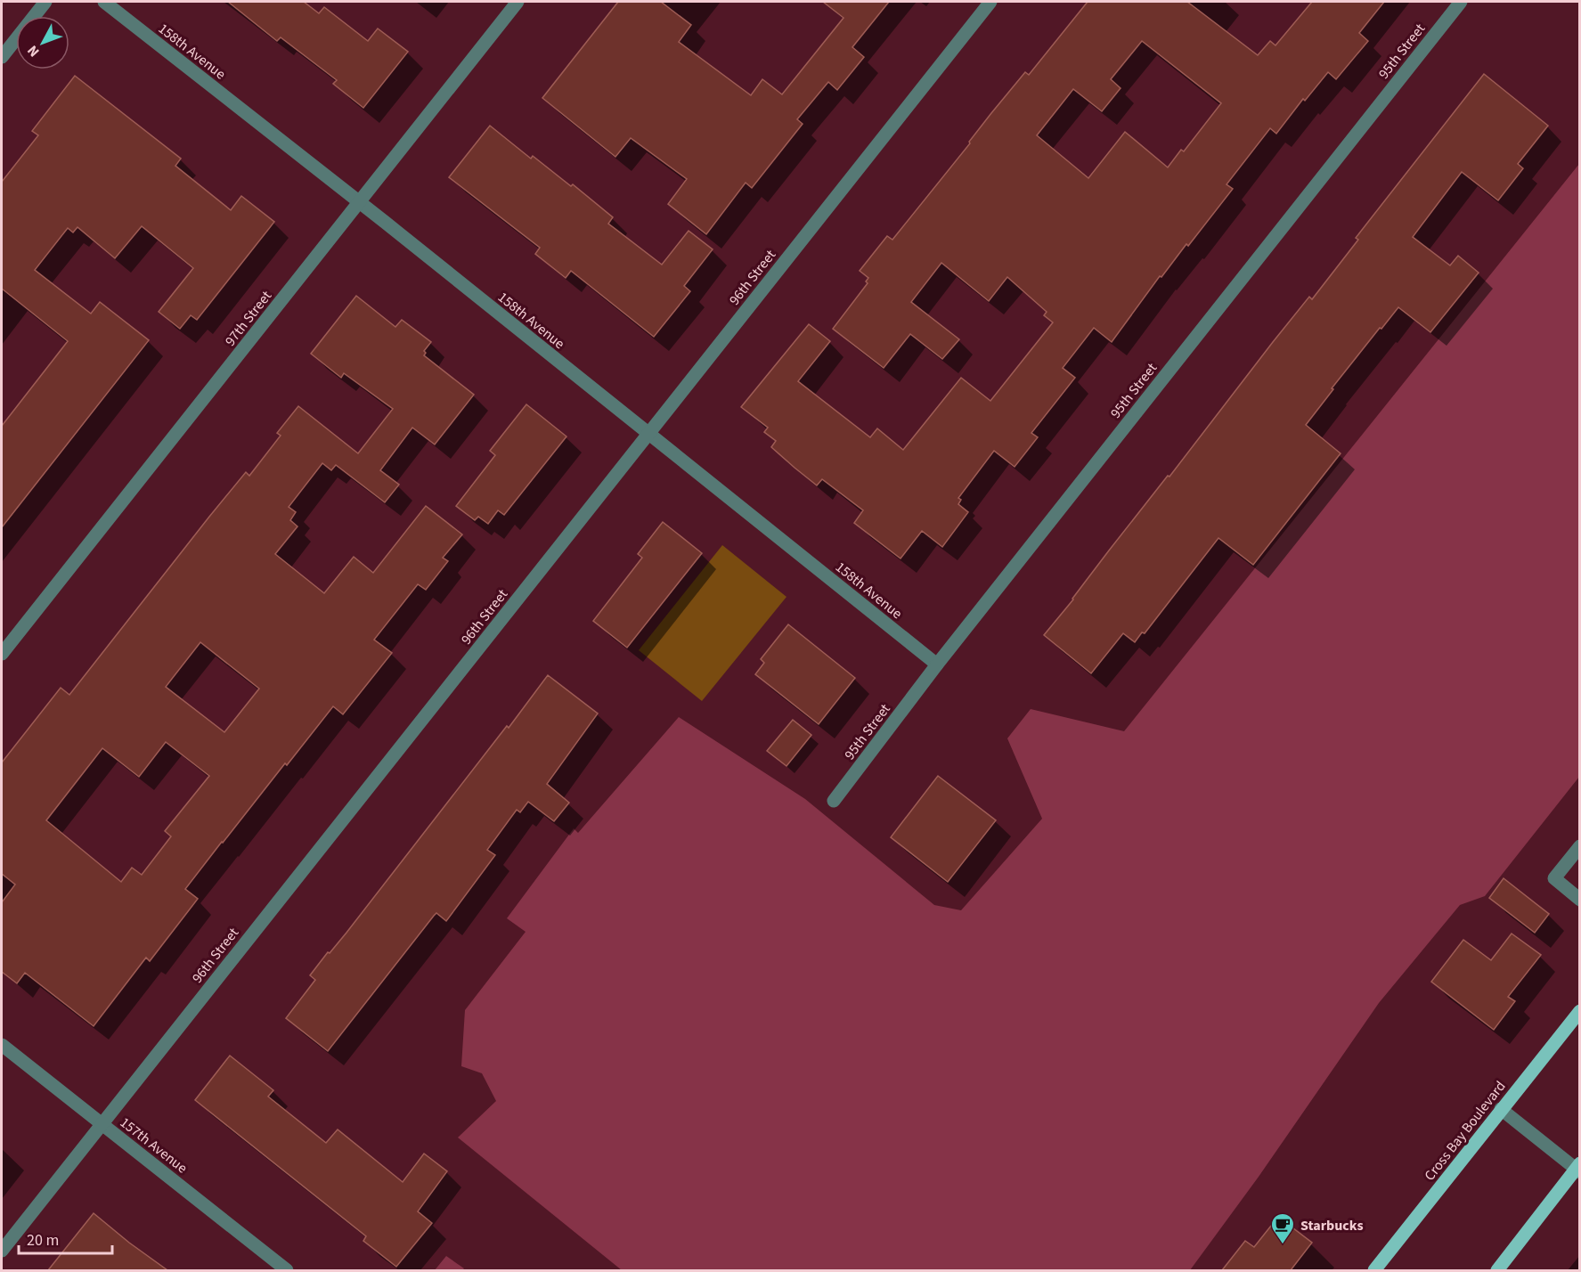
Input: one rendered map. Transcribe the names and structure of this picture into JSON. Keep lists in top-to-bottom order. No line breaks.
{"streets":{"main road":["Cross Bay Boulevard"],"street":["158th Avenue","95th Street","96th Street","97th Street","157th Avenue"]},"crossings":[["158th Avenue","95th Street"],["158th Avenue","96th Street"],["158th Avenue","97th Street"],["96th Street","157th Avenue"]],"places":{"cafe":["Starbucks"]},"scale_bar":"20 m","north":"bottom left"}
